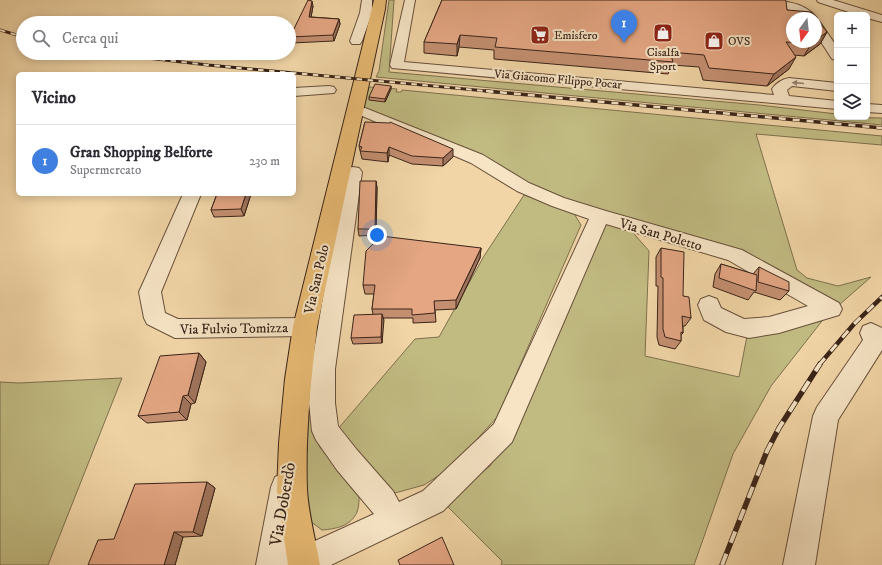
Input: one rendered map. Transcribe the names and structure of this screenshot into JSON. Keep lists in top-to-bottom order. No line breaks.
{"streets":{"main road":["Via San Polo"],"street":["Via Giacomo Filippo Pocar","Via San Poletto","Via Fulvio Tomizza","Via Doberdò"]},"crossings":[["Via San Poletto","Via San Polo"],["Via San Polo","Via Fulvio Tomizza"],["Via San Polo","Via Doberdò"]],"places":{"shop":["Cisalfa Sport","OVS"],"supermarket":["Emisfero"]},"north":"bottom","page":{"pins":"1","map_buttons":["+","−"],"search":"Cerca qui","heading":"Vicino","list":[{"mark":"1","name":"Gran Shopping Belforte","note":"Supermercato","value":"230 m"}]}}
